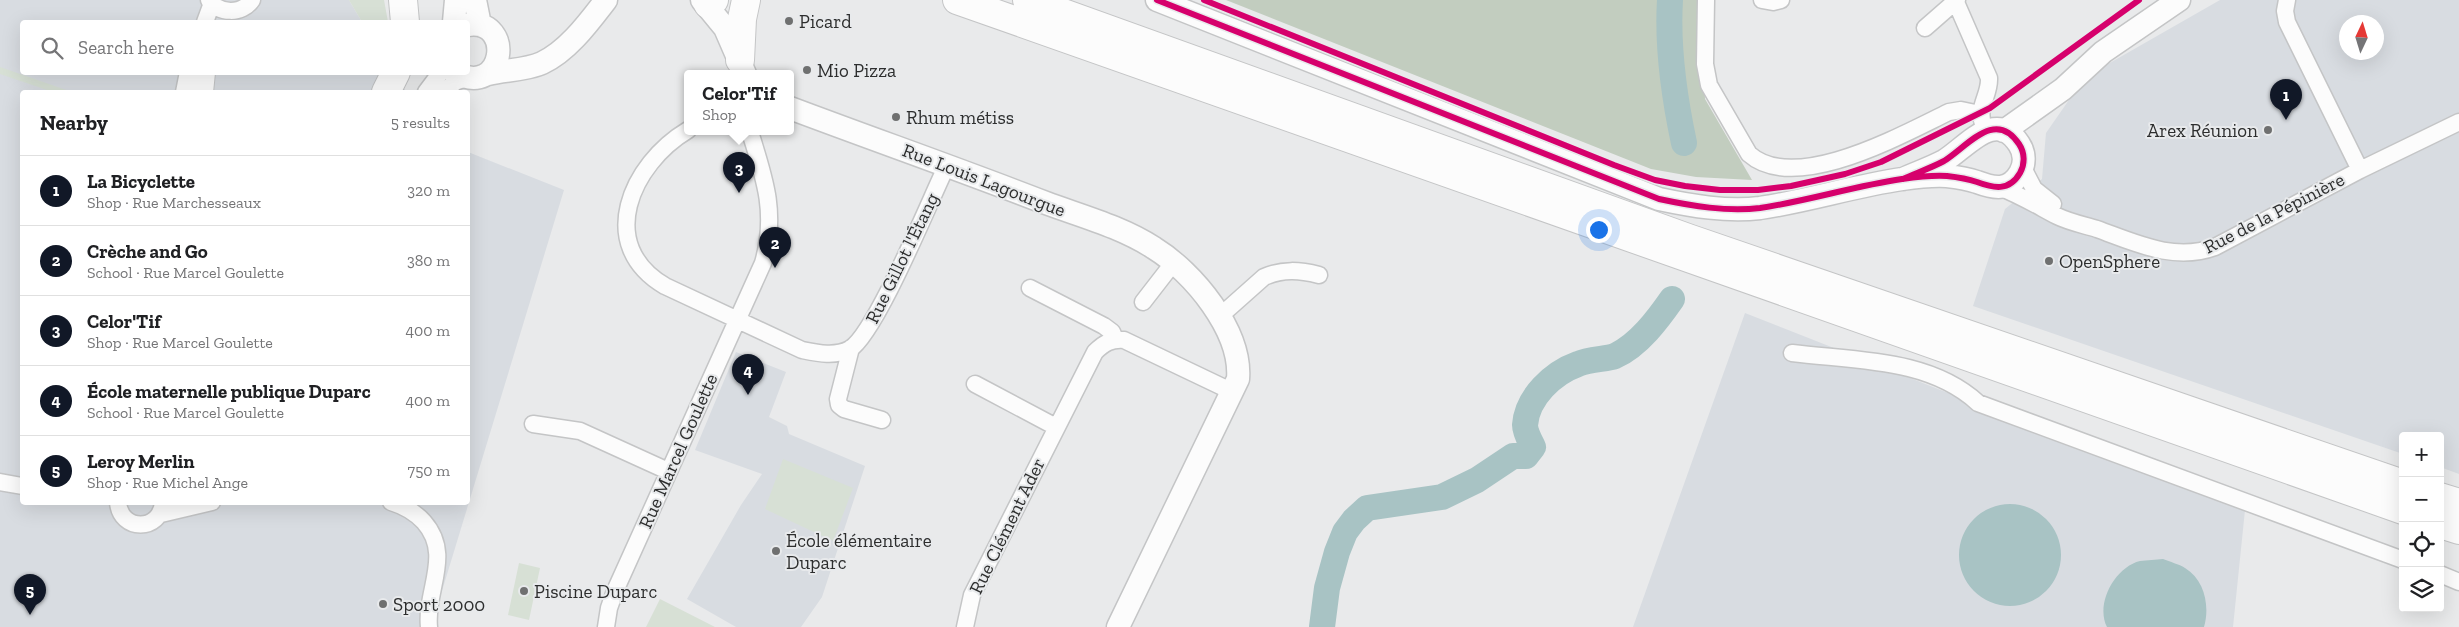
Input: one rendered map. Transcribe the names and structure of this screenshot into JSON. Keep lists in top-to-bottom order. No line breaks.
{"streets":{"street":["Rue Louis Lagourgue","Rue de la Pépinière","Rue Gillot l'Étang","Rue Marcel Goulette","Rue Clément Ader"]},"crossings":[["Rue Louis Lagourgue","Rue Gillot l'Étang"]],"places":["Picard","Mio Pizza","Rhum métiss","Arex Réunion","OpenSphere","École élémentaire Duparc","Piscine Duparc","Sport 2000"],"north":"top","page":{"search":"Search here","popup":["Celor'Tif","Shop"],"pins":["1","3","2","4","5"],"heading":["Nearby","5 results"],"list":[{"mark":"1","name":"La Bicyclette","note":"Shop · Rue Marchesseaux","value":"320 m"},{"mark":"2","name":"Crèche and Go","note":"School · Rue Marcel Goulette","value":"380 m"},{"mark":"3","name":"Celor'Tif","note":"Shop · Rue Marcel Goulette","value":"400 m"},{"mark":"4","name":"École maternelle publique Duparc","note":"School · Rue Marcel Goulette","value":"400 m"},{"mark":"5","name":"Leroy Merlin","note":"Shop · Rue Michel Ange","value":"750 m"}],"map_buttons":["+","−"]}}
